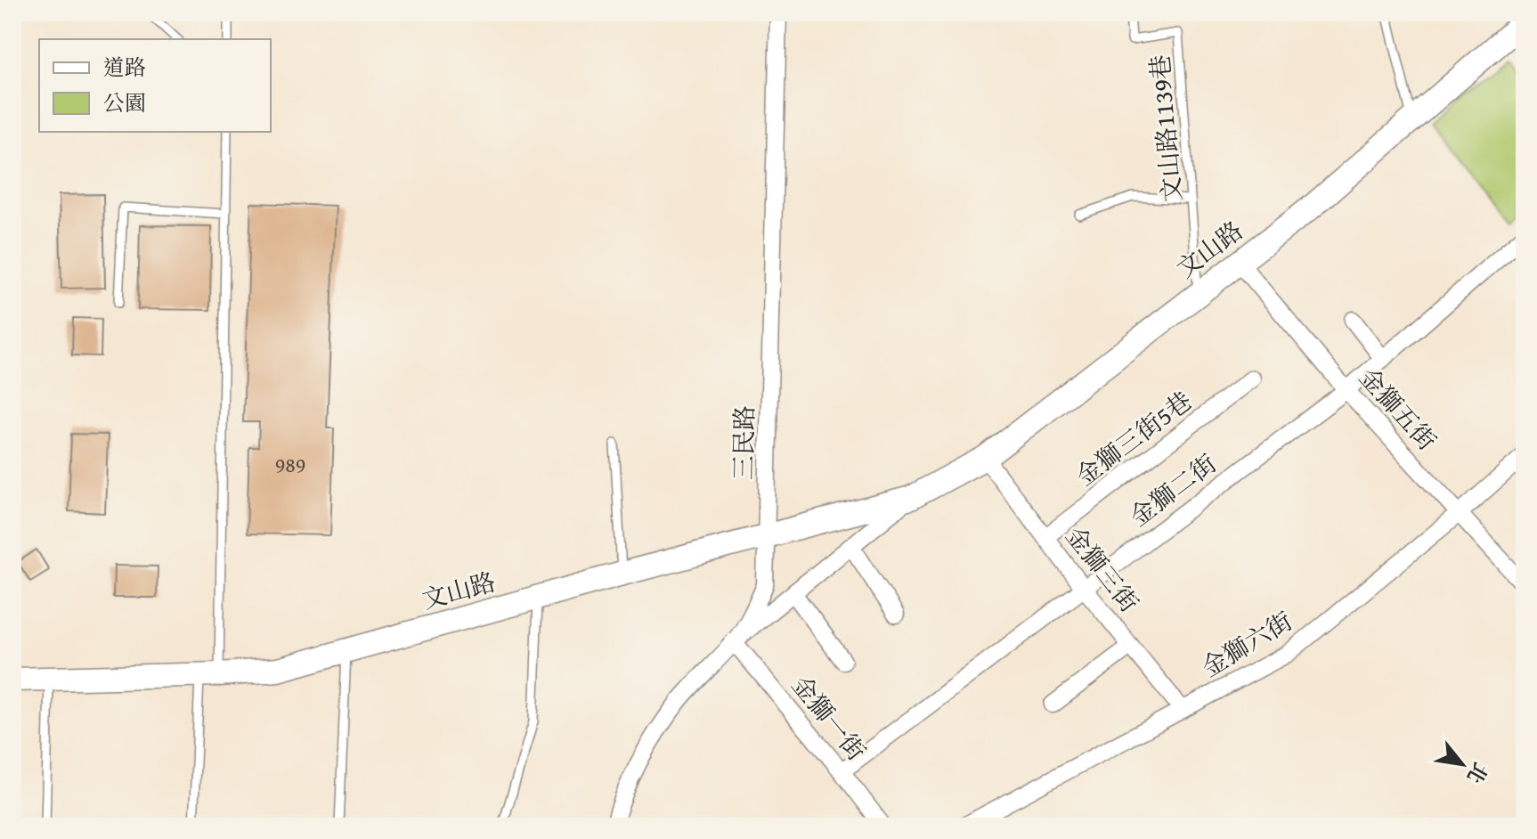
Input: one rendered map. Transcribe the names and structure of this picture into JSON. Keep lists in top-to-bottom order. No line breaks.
{"streets":{"main road":["文山路"],"street":["金獅五街","金獅三街5巷","三民路","金獅二街","金獅三街","金獅六街","金獅一街"],"lane":["文山路1139巷"]},"crossings":[["文山路1139巷","文山路"],["文山路","金獅五街"],["文山路","三民路"],["文山路","金獅三街"],["文山路","金獅一街"],["金獅五街","金獅二街"],["金獅五街","金獅六街"],["金獅三街5巷","金獅三街"],["三民路","金獅一街"],["金獅二街","金獅三街"],["金獅二街","金獅一街"],["金獅三街","金獅六街"]],"house_numbers":["989"],"legend":["道路","公園"],"north":"bottom right"}
